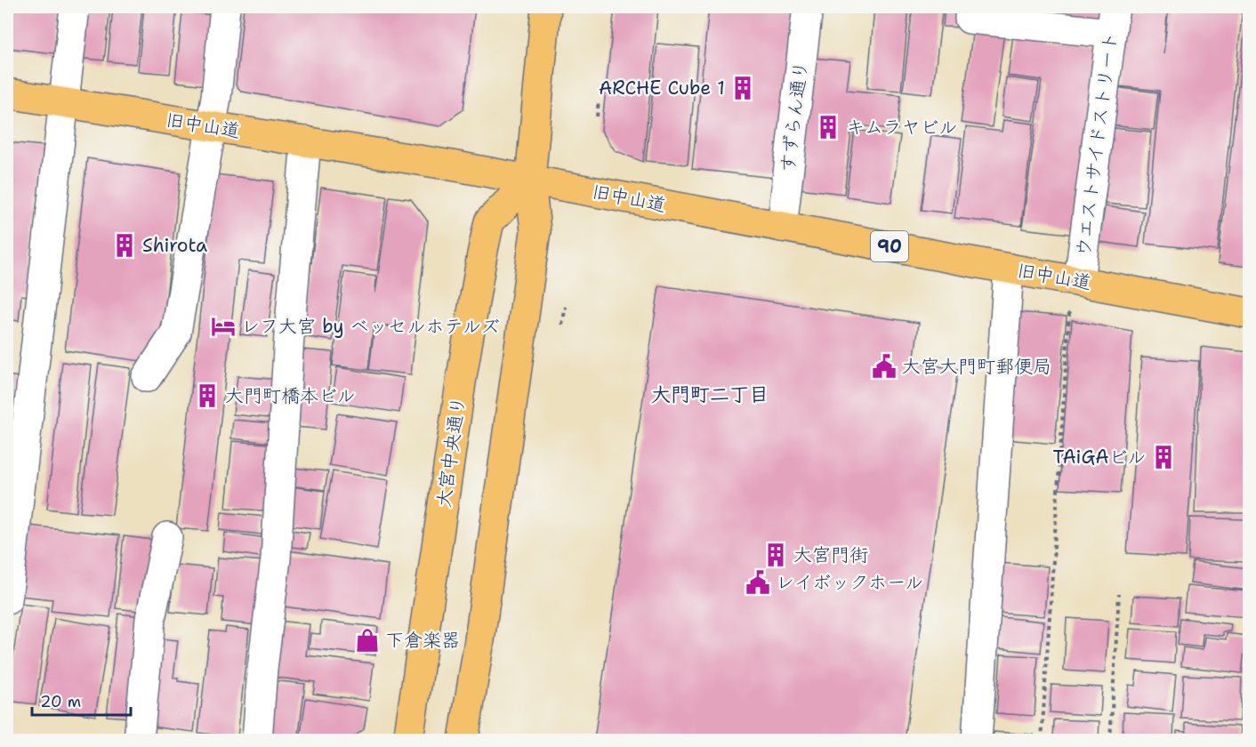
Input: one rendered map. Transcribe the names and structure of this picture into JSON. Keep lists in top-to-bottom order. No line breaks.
{"streets":{"main road":["旧中山道","90","大宮中央通り"],"street":["すずらん通り","ウエストサイドストリート"]},"crossings":[["すずらん通り","旧中山道"],["旧中山道","ウエストサイドストリート"],["旧中山道","大宮中央通り"]],"districts":["大門町二丁目"],"places":{"building":["ARCHE Cube 1","キムラヤビル","Shirota","大門町橋本ビル","TAiGAビル","大宮門街"],"hotel":["レフ大宮 by ベッセルホテルズ"],"public building":["大宮大門町郵便局","レイボックホール"],"shop":["下倉楽器"]},"scale_bar":"20 m"}
